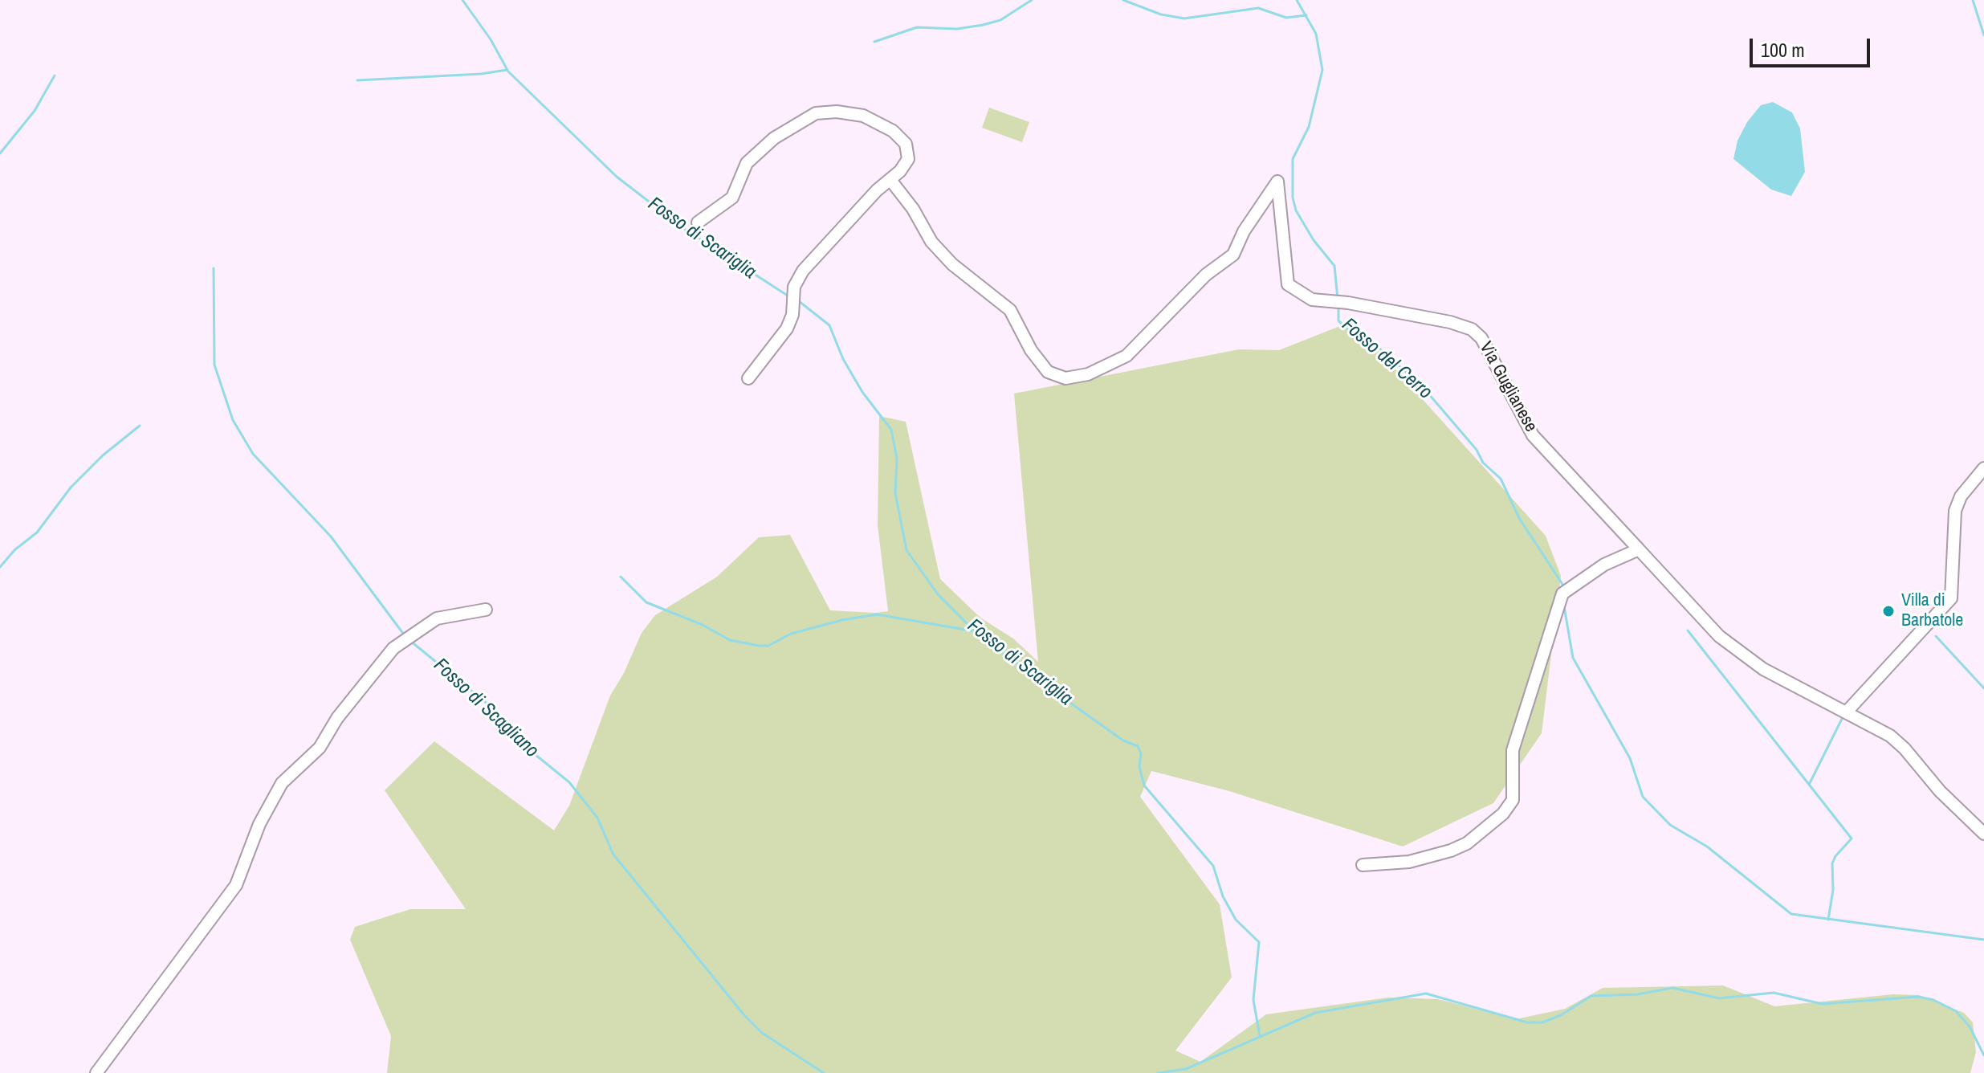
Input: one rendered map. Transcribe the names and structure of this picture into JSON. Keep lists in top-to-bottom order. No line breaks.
{"streets":{"street":["Via Guglianese"]},"water":["Fosso di Scariglia","Fosso del Cerro","Fosso di Scagliano"],"places":["Villa di Barbatole"],"scale_bar":"100 m"}
